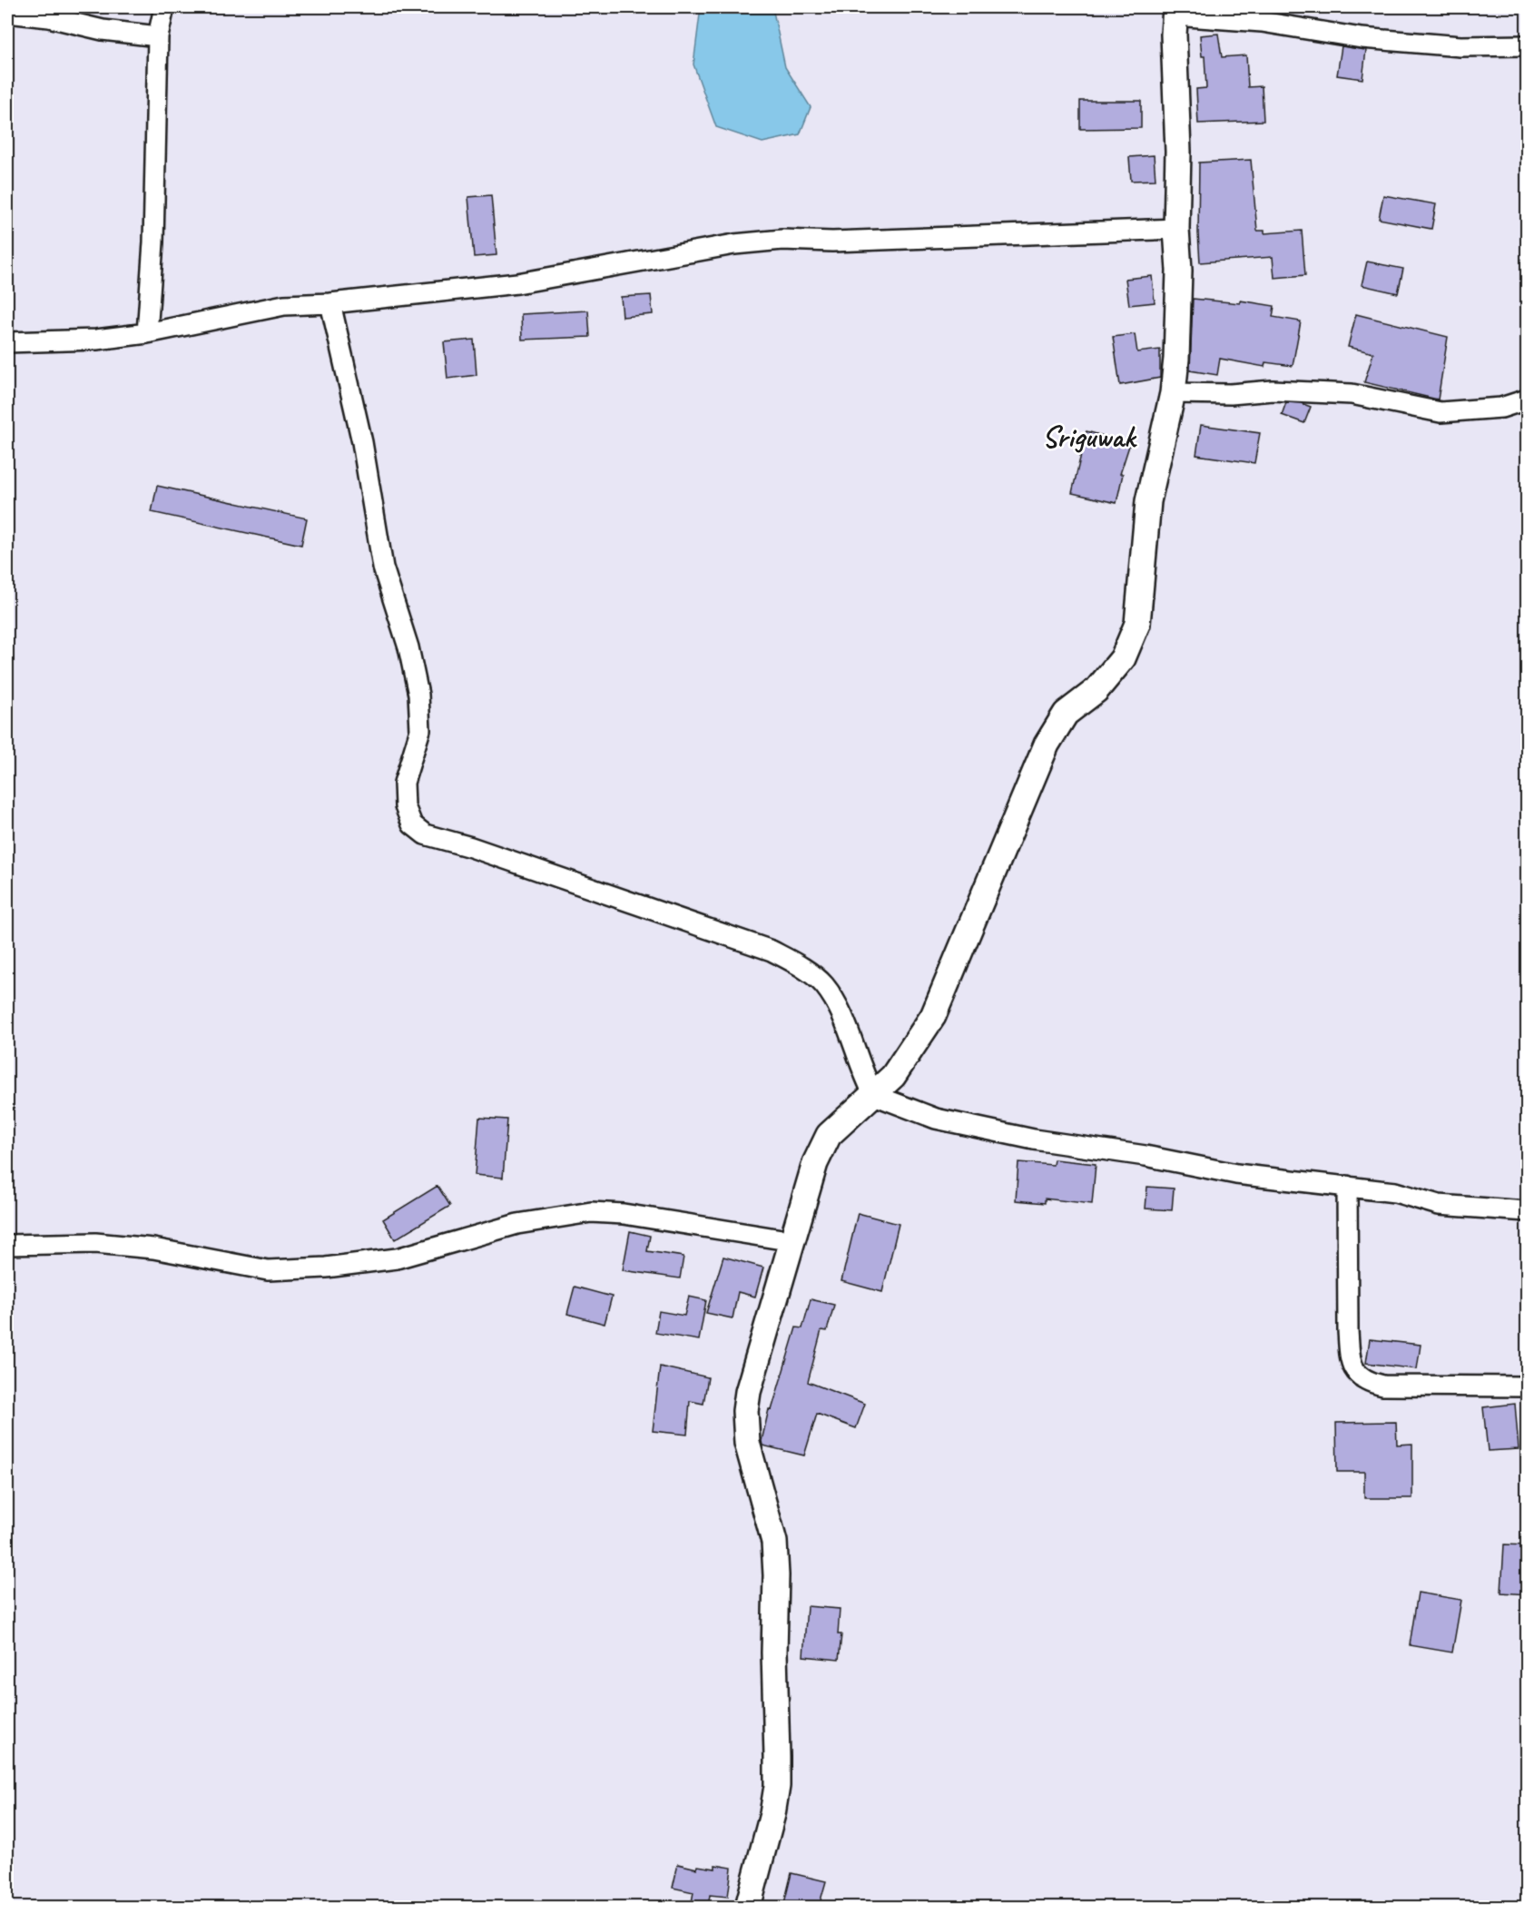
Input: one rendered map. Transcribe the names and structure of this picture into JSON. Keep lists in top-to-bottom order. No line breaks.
{"districts":["Sriguwak"]}
